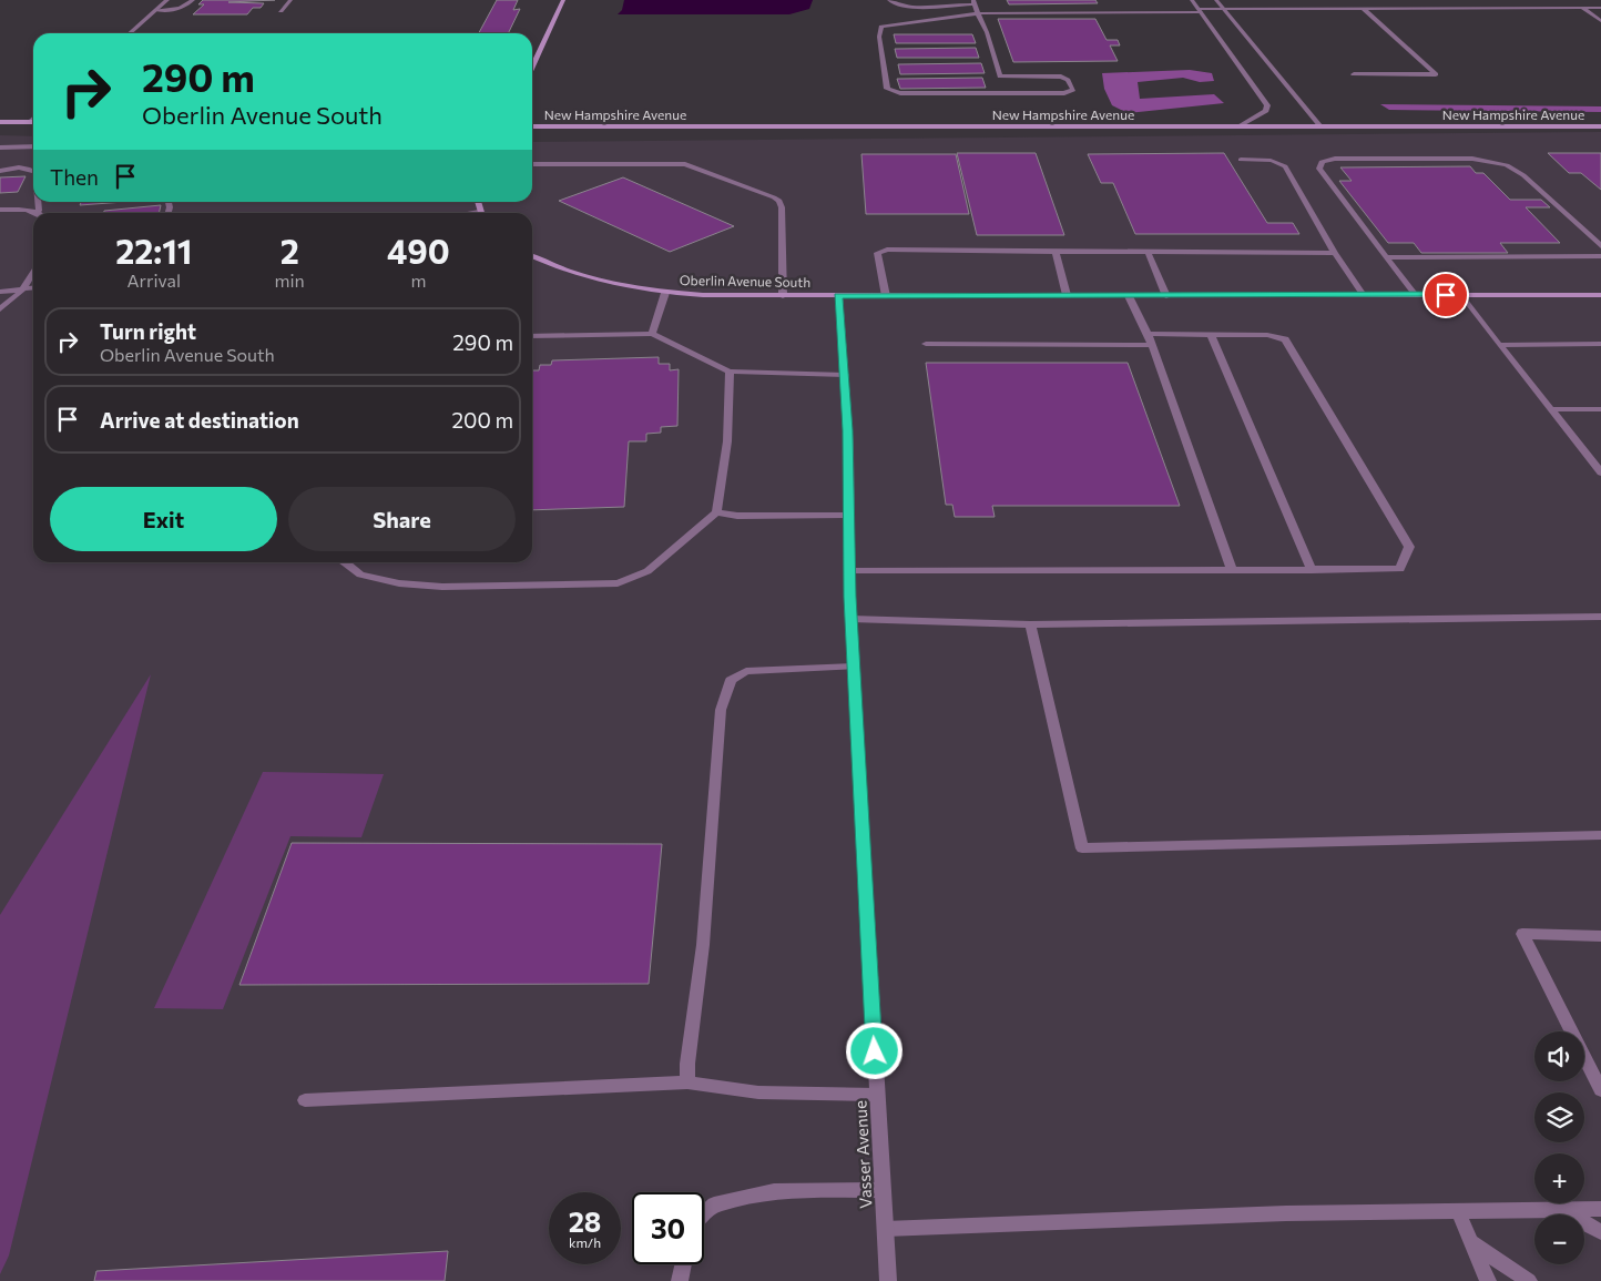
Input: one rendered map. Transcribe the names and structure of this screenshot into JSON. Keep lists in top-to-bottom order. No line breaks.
{"streets":{"street":["New Hampshire Avenue","Oberlin Avenue South","Vasser Avenue"]},"crossings":[["Oberlin Avenue South","Vasser Avenue"]],"page":{"turn":["290 m","Oberlin Avenue South"],"then":"Then","eta":["22:11","Arrival","2","min","490","m"],"list":[{"name":"Turn right","note":"Oberlin Avenue South","value":"290 m"},{"name":"Arrive at destination","value":"200 m"}],"buttons":["Exit","Share"],"map_buttons":["+","−"],"speed":"28 km/h","limit":"30"}}
